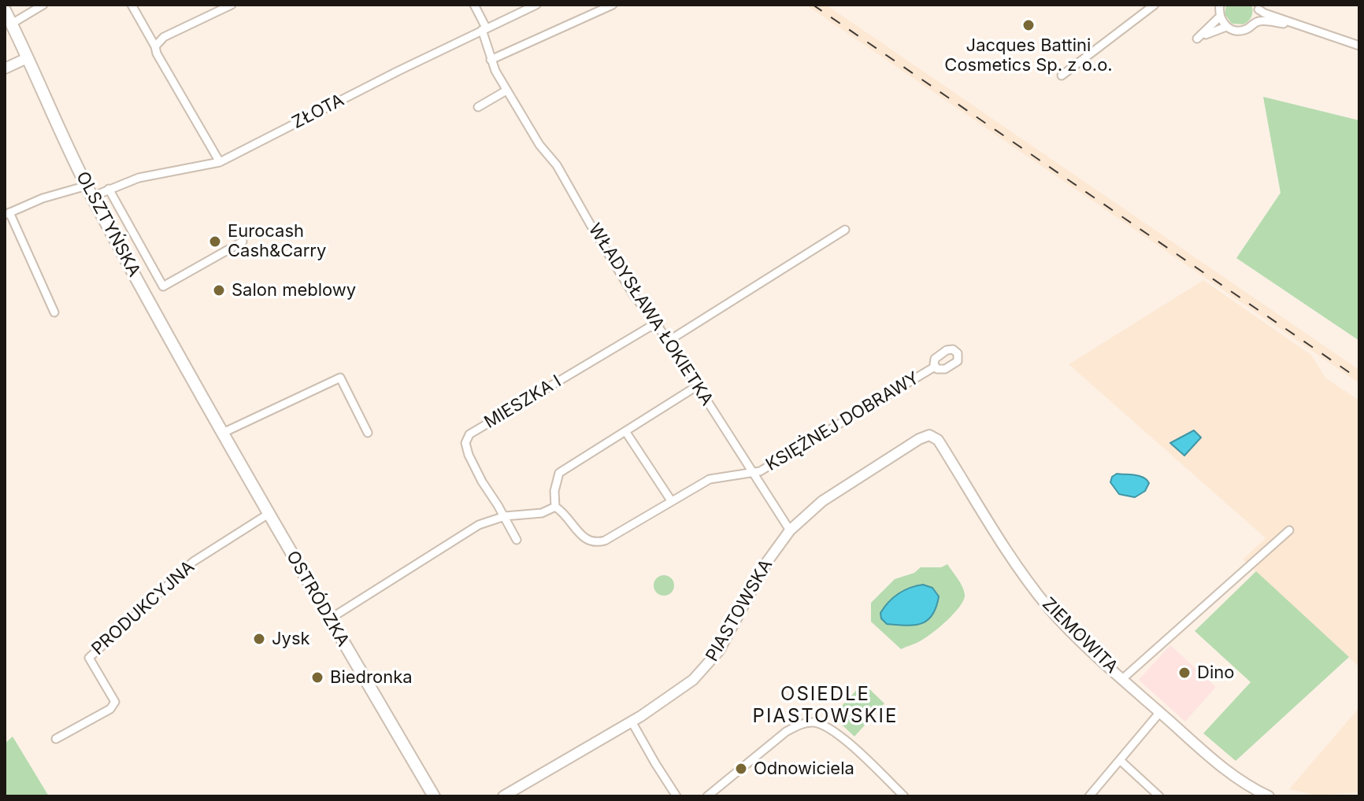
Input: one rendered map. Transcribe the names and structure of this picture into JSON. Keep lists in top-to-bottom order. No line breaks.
{"streets":{"main road":["OLSZTYŃSKA","OSTRÓDZKA"],"street":["ZŁOTA","WŁADYSŁAWA ŁOKIETKA","MIESZKA I","KSIĘŻNEJ DOBRAWY","PRODUKCYJNA","PIASTOWSKA","ZIEMOWITA"]},"crossings":[["ZŁOTA","OLSZTYŃSKA"],["ZŁOTA","WŁADYSŁAWA ŁOKIETKA"],["OLSZTYŃSKA","OSTRÓDZKA"],["WŁADYSŁAWA ŁOKIETKA","MIESZKA I"],["WŁADYSŁAWA ŁOKIETKA","KSIĘŻNEJ DOBRAWY"],["WŁADYSŁAWA ŁOKIETKA","PIASTOWSKA"],["OSTRÓDZKA","PRODUKCYJNA"],["PIASTOWSKA","ZIEMOWITA"]],"districts":["OSIEDLE PIASTOWSKIE"],"places":["Jacques Battini Cosmetics Sp. z o.o.","Eurocash Cash&Carry","Salon meblowy","Jysk","Dino","Biedronka","Odnowiciela"]}
